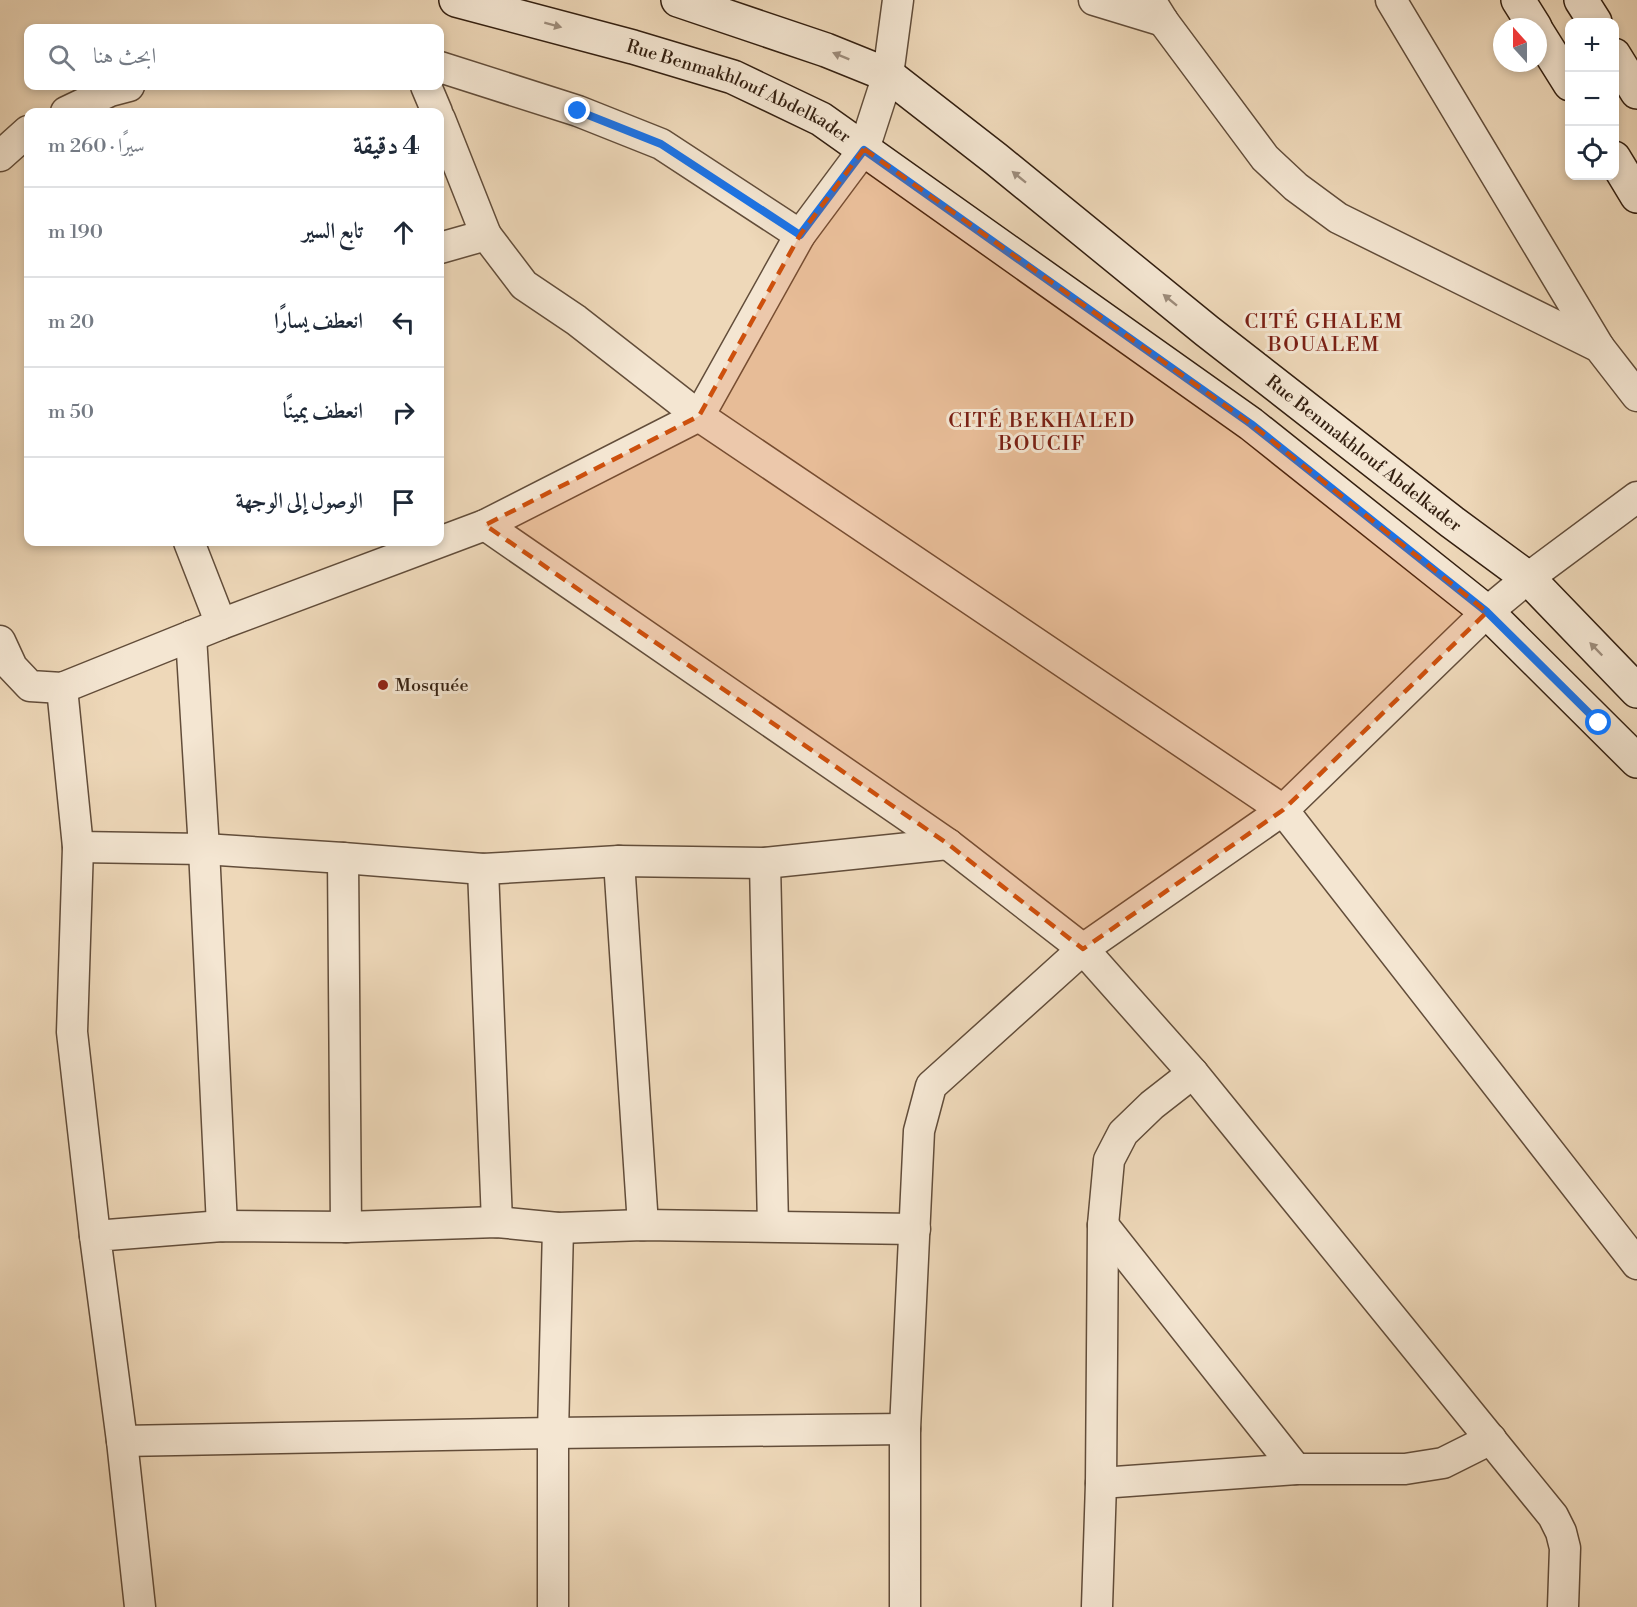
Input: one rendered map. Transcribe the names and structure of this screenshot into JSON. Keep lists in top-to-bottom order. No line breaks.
{"streets":{"street":["Rue Benmakhlouf Abdelkader"]},"districts":["CITÉ GHALEM BOUALEM","CITÉ BEKHALED BOUCIF"],"places":["Mosquée"],"north":"top","page":{"map_buttons":["+","−"],"search":"ابحث هنا","heading":["4 دقيقة","سيرًا · 260 m"],"list":[["تابع السير","190 m"],["انعطف يسارًا","20 m"],["انعطف يمينًا","50 m"],"الوصول إلى الوجهة"]}}
